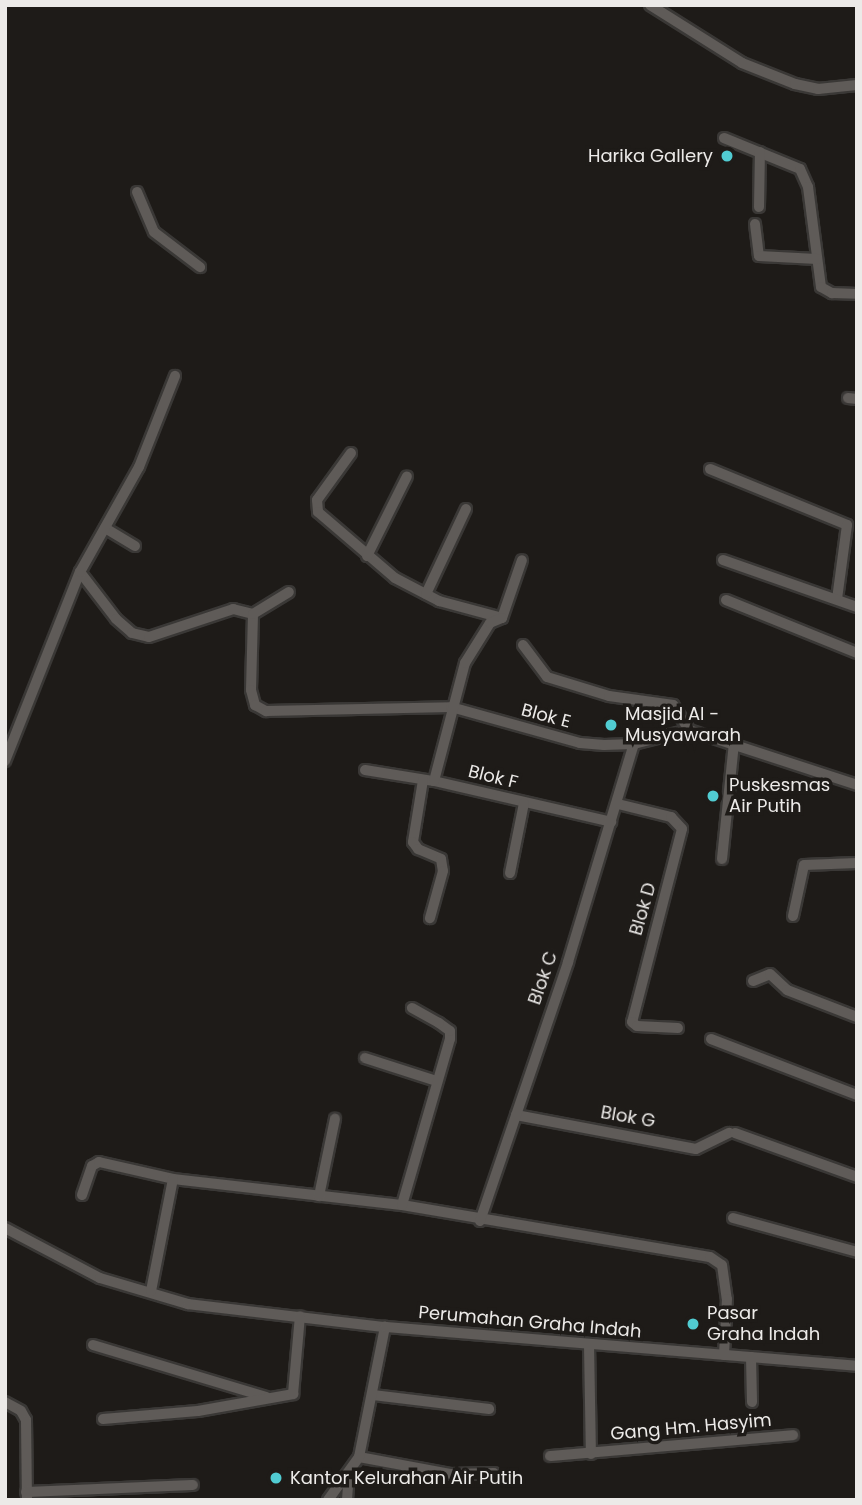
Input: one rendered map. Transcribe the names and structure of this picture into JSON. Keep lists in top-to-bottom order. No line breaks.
{"streets":{"street":["Blok E","Blok F","Blok D","Blok C","Blok G","Perumahan Graha Indah","Gang Hm. Hasyim"]},"crossings":[["Blok E","Blok C"],["Blok F","Blok C"],["Blok D","Blok C"],["Blok C","Blok G"],["Perumahan Graha Indah","Gang Hm. Hasyim"]],"places":["Harika Gallery","Masjid Al - Musyawarah","Puskesmas Air Putih","Pasar Graha Indah","Kantor Kelurahan Air Putih"]}
